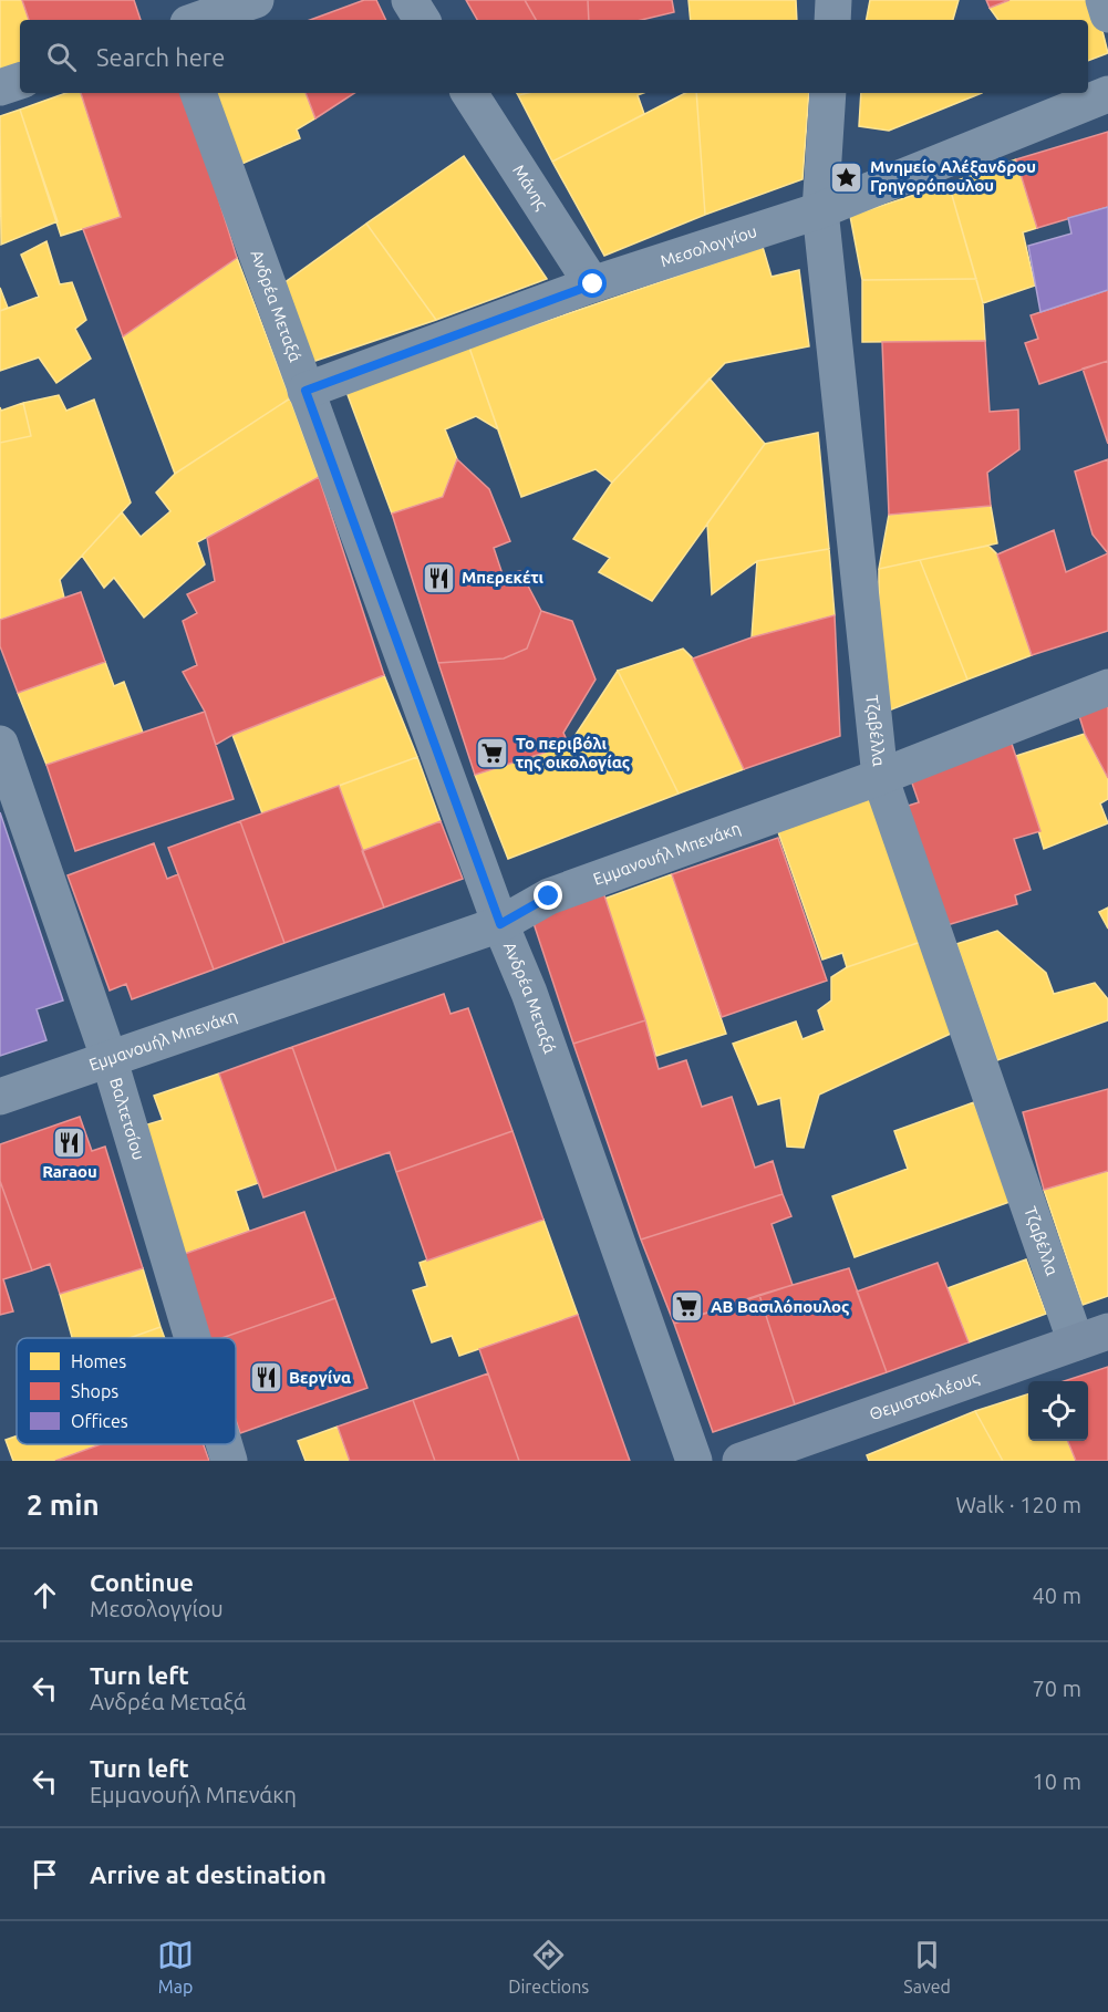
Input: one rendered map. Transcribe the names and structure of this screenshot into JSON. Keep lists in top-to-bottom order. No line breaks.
{"streets":{"street":["Μάνης","Μεσολογγίου","Ανδρέα Μεταξά","Τζαβέλλα","Εμμανουήλ Μπενάκη","Βαλτετσίου","Θεμιστοκλέους"]},"crossings":[["Μάνης","Μεσολογγίου"],["Μεσολογγίου","Ανδρέα Μεταξά"],["Μεσολογγίου","Τζαβέλλα"],["Ανδρέα Μεταξά","Εμμανουήλ Μπενάκη"],["Τζαβέλλα","Εμμανουήλ Μπενάκη"],["Τζαβέλλα","Θεμιστοκλέους"],["Εμμανουήλ Μπενάκη","Βαλτετσίου"]],"places":{"place":["Μνημείο Αλέξανδρου Γρηγορόπουλου"],"restaurant":["Μπερεκέτι","Raraou","Βεργίνα"],"supermarket":["Το περιβόλι της οικολογίας","ΑΒ Βασιλόπουλος"]},"legend":["Homes","Shops","Offices"],"page":{"search":"Search here","heading":["2 min","Walk · 120 m"],"list":[["Continue","Μεσολογγίου","40 m"],["Turn left","Ανδρέα Μεταξά","70 m"],["Turn left","Εμμανουήλ Μπενάκη","10 m"],"Arrive at destination"],"nav":["Map","Directions","Saved"]}}
